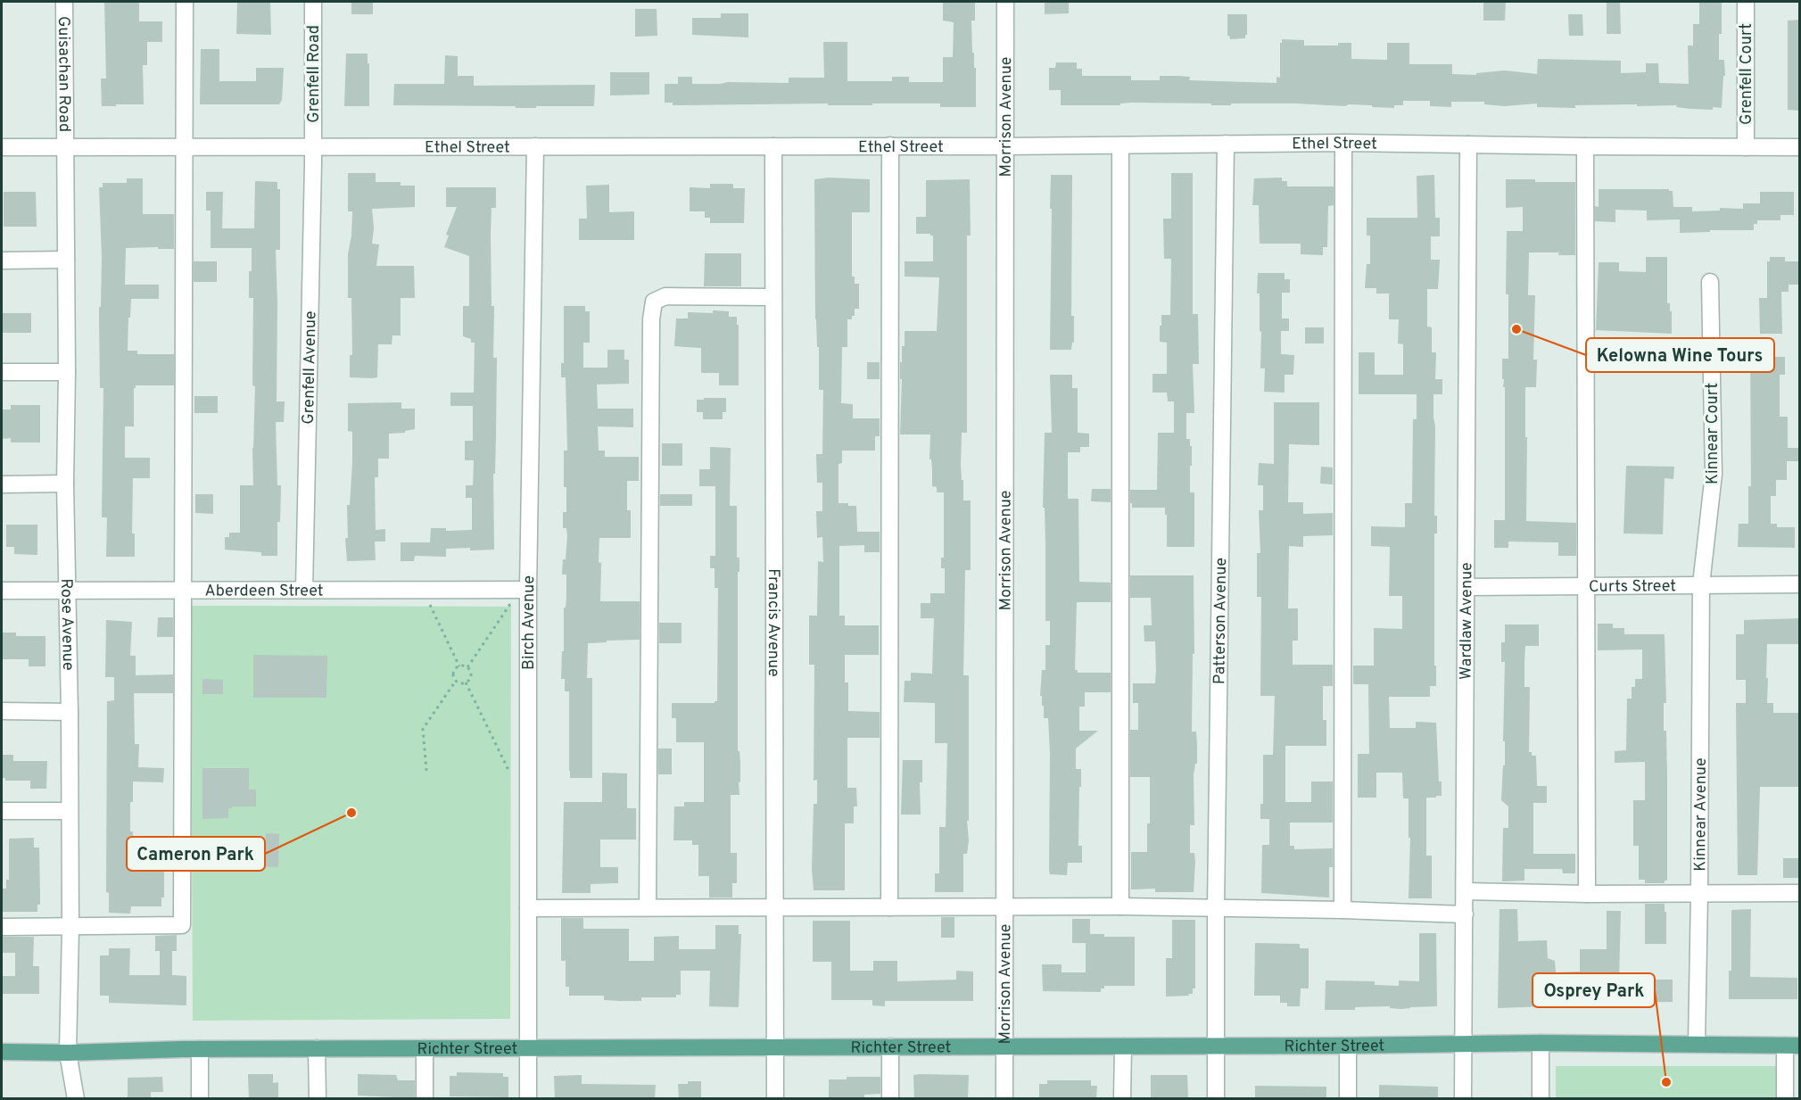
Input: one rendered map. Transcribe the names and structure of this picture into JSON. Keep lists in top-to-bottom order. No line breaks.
{"streets":{"main road":["Richter Street"],"street":["Guisachan Road","Grenfell Road","Grenfell Court","Morrison Avenue","Ethel Street","Grenfell Avenue","Kinnear Court","Curts Street","Aberdeen Street","Patterson Avenue","Wardlaw Avenue","Birch Avenue","Francis Avenue","Rose Avenue","Kinnear Avenue"]},"crossings":[["Guisachan Road","Ethel Street"],["Guisachan Road","Rose Avenue"],["Grenfell Road","Ethel Street"],["Grenfell Road","Grenfell Avenue"],["Grenfell Court","Ethel Street"],["Morrison Avenue","Ethel Street"],["Morrison Avenue","Richter Street"],["Ethel Street","Grenfell Avenue"],["Ethel Street","Patterson Avenue"],["Ethel Street","Wardlaw Avenue"],["Ethel Street","Birch Avenue"],["Ethel Street","Francis Avenue"],["Ethel Street","Rose Avenue"],["Grenfell Avenue","Aberdeen Street"],["Kinnear Court","Curts Street"],["Kinnear Court","Kinnear Avenue"],["Curts Street","Wardlaw Avenue"],["Curts Street","Kinnear Avenue"],["Aberdeen Street","Birch Avenue"],["Aberdeen Street","Rose Avenue"],["Patterson Avenue","Richter Street"],["Wardlaw Avenue","Richter Street"],["Birch Avenue","Richter Street"],["Francis Avenue","Richter Street"],["Rose Avenue","Richter Street"],["Kinnear Avenue","Richter Street"]],"places":["Kelowna Wine Tours","Cameron Park","Osprey Park"]}
